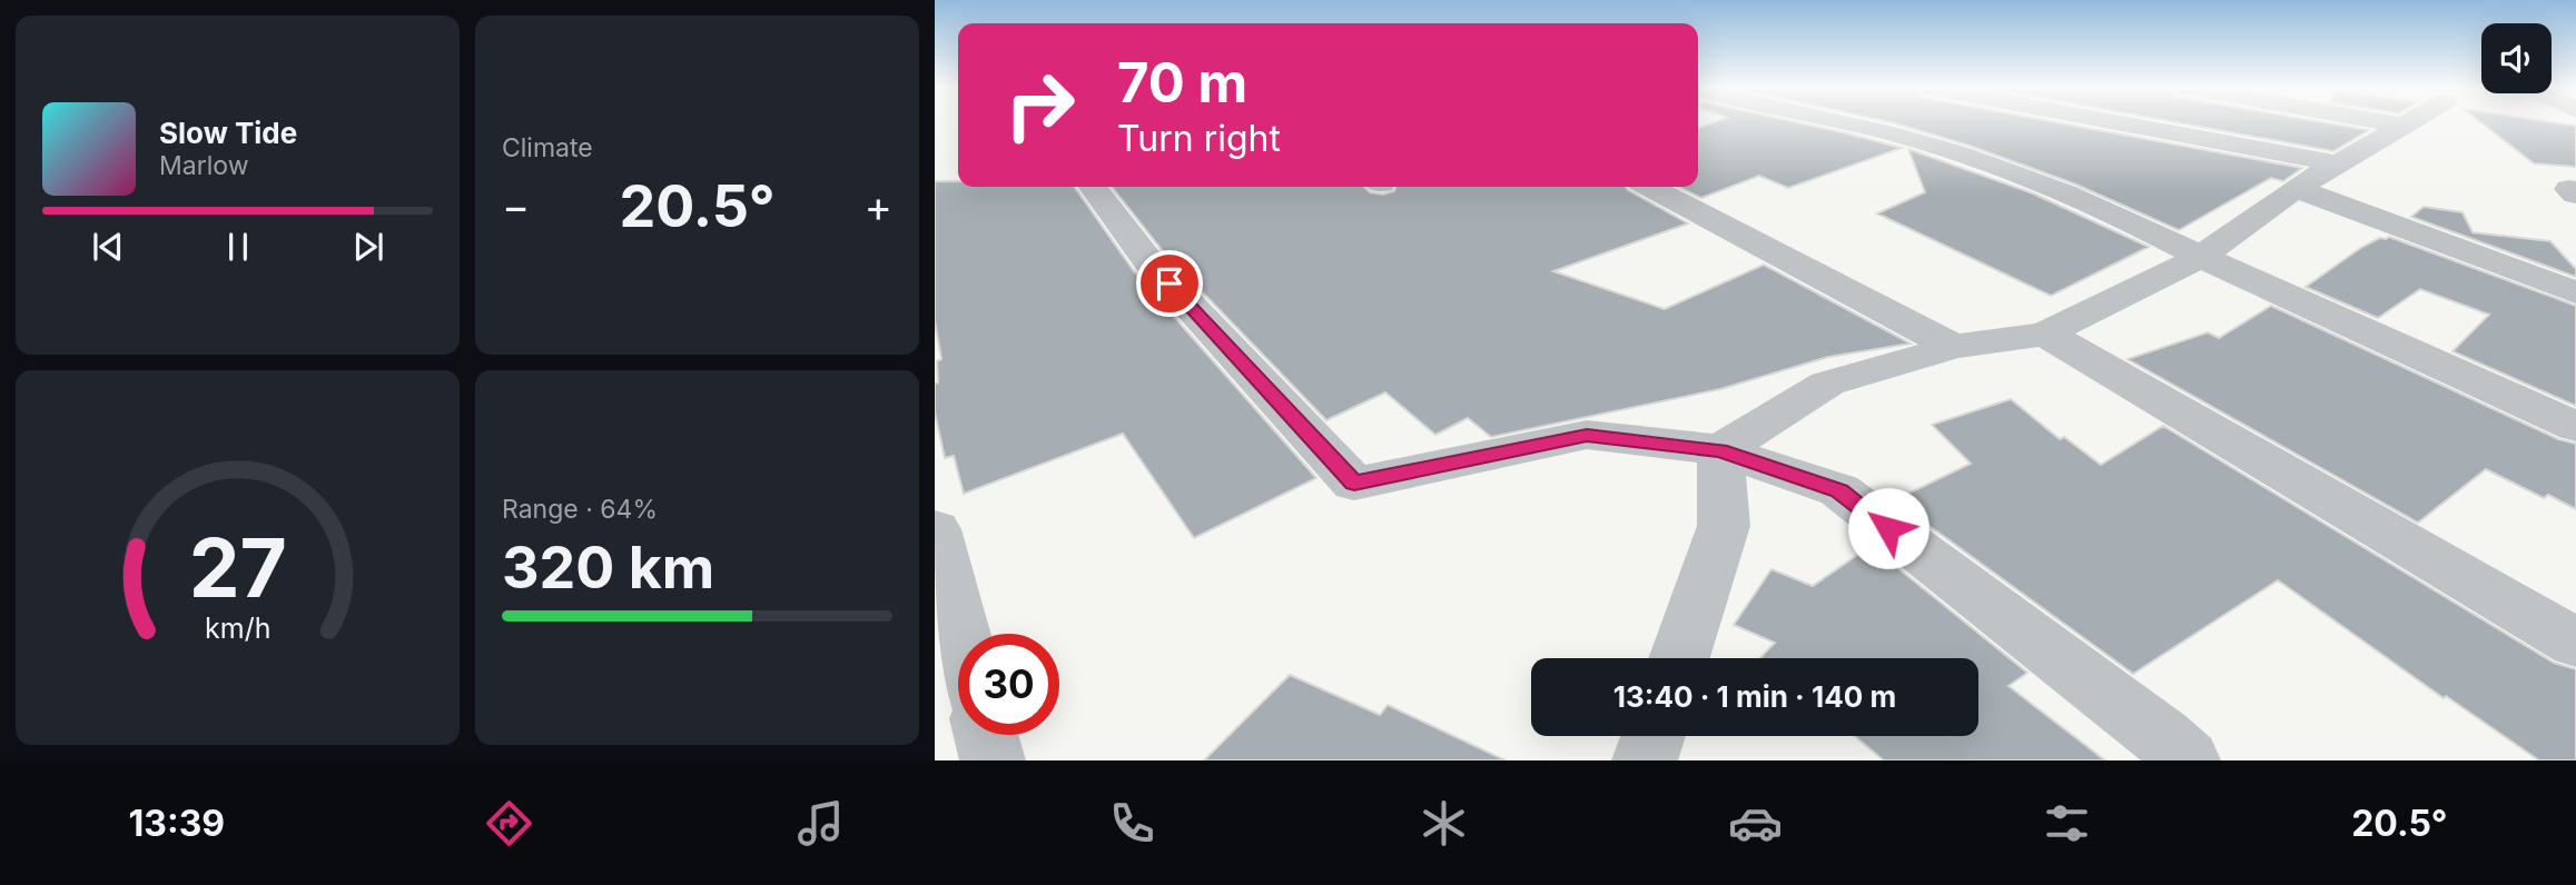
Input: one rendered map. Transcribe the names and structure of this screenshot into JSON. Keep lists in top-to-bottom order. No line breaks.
{"page":{"tile":["Climate",["Range · 64%","320 km"]],"turn":["70 m","Turn right"],"song":["Slow Tide","Marlow"],"heat":["−","20.5°","+"],"limit":"30","trip":"13:40 · 1 min · 140 m","tabs":["13:39","20.5°"],"gauge":["27","km/h"]}}
